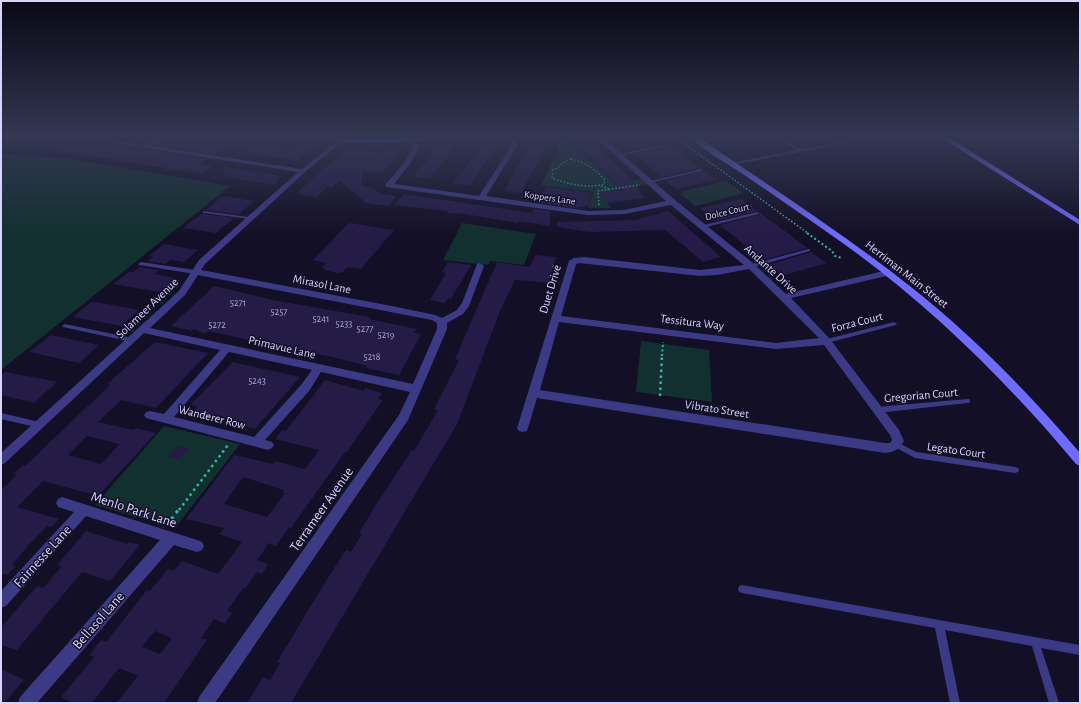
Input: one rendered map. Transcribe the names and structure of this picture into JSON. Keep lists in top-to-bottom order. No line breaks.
{"streets":{"main road":["Herriman Main Street"],"street":["Koppers Lane","Andante Drive","Mirasol Lane","Duet Drive","Solameer Avenue","Tessitura Way","Primavue Lane","Vibrato Street","Wanderer Row","Menlo Park Lane","Terrameer Avenue","Fairnesse Lane","Bellasol Lane"],"lane":["Dolce Court","Forza Court","Gregorian Court","Legato Court"]},"crossings":[["Koppers Lane","Andante Drive"],["Dolce Court","Andante Drive"],["Andante Drive","Duet Drive"],["Andante Drive","Tessitura Way"],["Andante Drive","Forza Court"],["Andante Drive","Gregorian Court"],["Andante Drive","Vibrato Street"],["Andante Drive","Legato Court"],["Mirasol Lane","Solameer Avenue"],["Mirasol Lane","Terrameer Avenue"],["Duet Drive","Tessitura Way"],["Duet Drive","Vibrato Street"],["Solameer Avenue","Primavue Lane"],["Tessitura Way","Forza Court"],["Primavue Lane","Terrameer Avenue"],["Vibrato Street","Legato Court"],["Menlo Park Lane","Fairnesse Lane"],["Menlo Park Lane","Bellasol Lane"]],"house_numbers":["5271","5257","5241","5233","5272","5277","5219","5218","5243"]}
